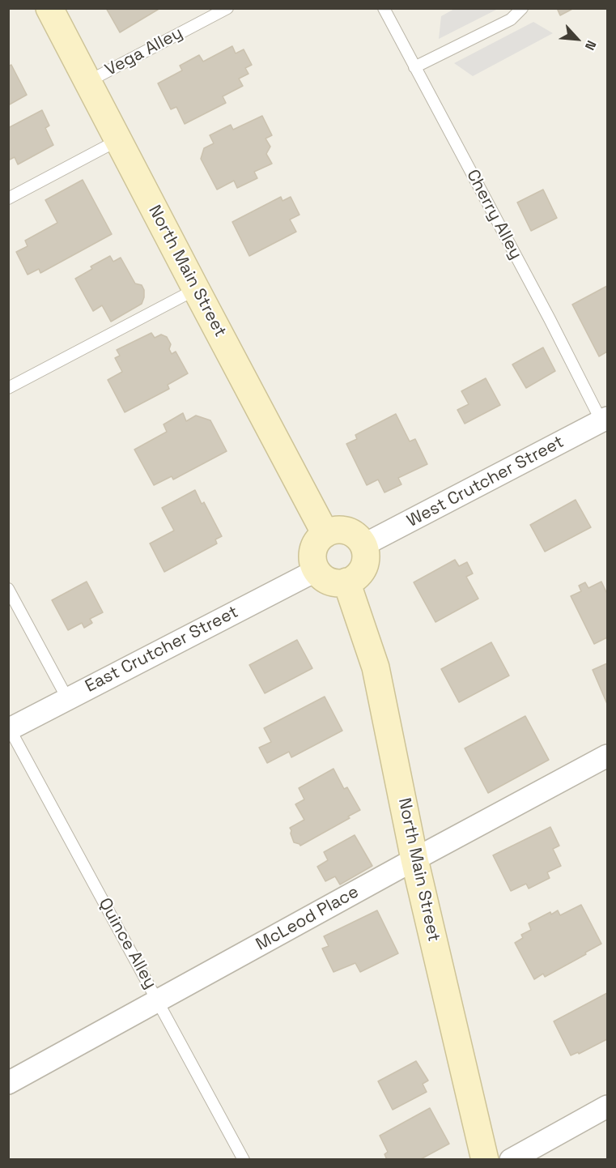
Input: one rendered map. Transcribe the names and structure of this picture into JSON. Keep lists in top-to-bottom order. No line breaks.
{"streets":{"street":["North Main Street","West Crutcher Street","East Crutcher Street","McLeod Place"],"lane":["Vega Alley","Cherry Alley","Quince Alley"]},"crossings":[["Vega Alley","North Main Street"],["Cherry Alley","West Crutcher Street"],["North Main Street","West Crutcher Street"],["North Main Street","East Crutcher Street"],["North Main Street","McLeod Place"],["West Crutcher Street","East Crutcher Street"],["East Crutcher Street","Quince Alley"],["McLeod Place","Quince Alley"]],"north":"bottom right"}
